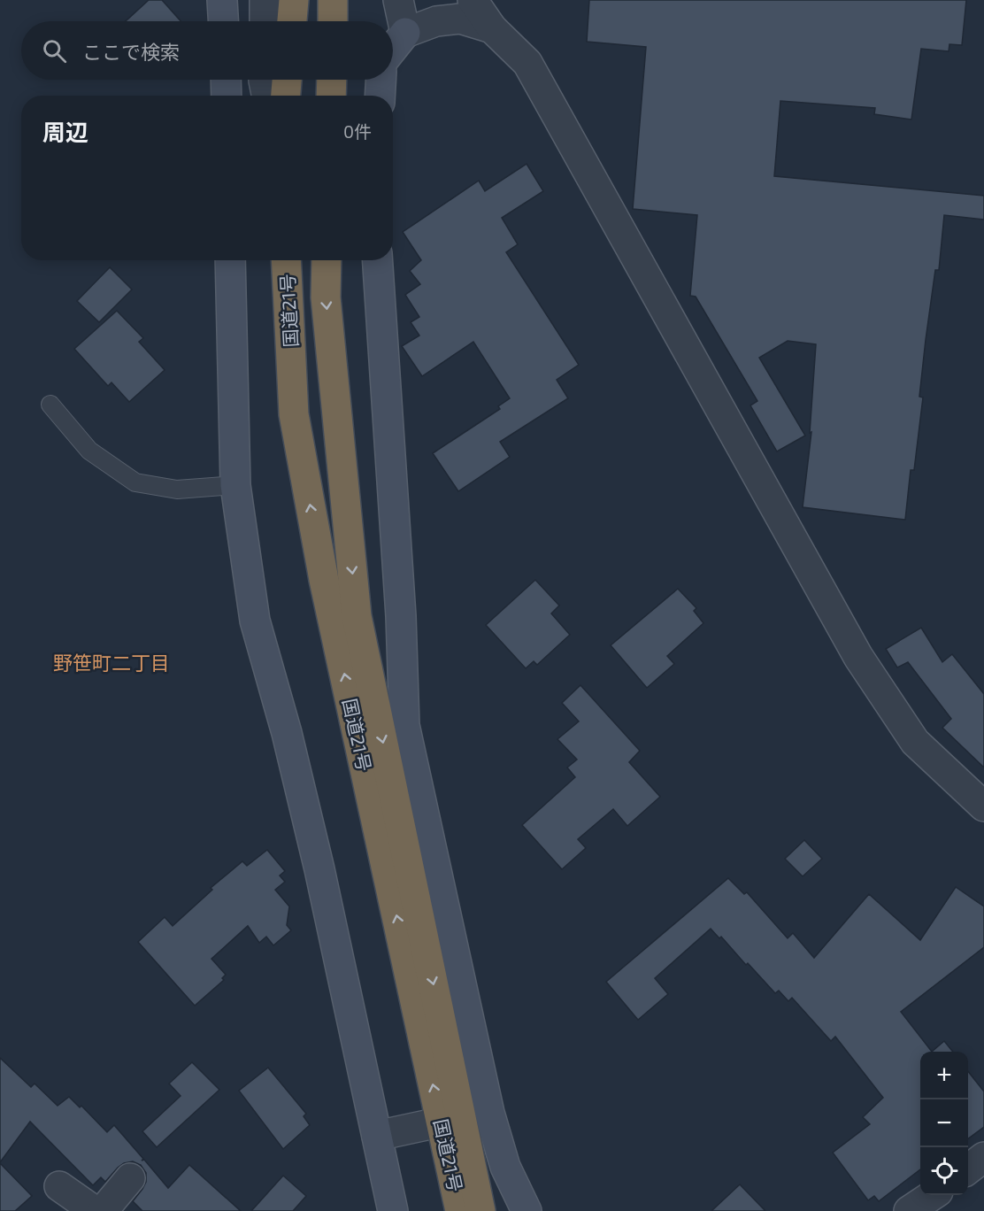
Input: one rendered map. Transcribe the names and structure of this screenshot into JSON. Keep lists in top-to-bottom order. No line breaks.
{"streets":{"highway":["国道21号"]},"districts":["野笹町二丁目"],"page":{"search":"ここで検索","heading":["周辺","0件"],"map_buttons":["+","−"]}}
